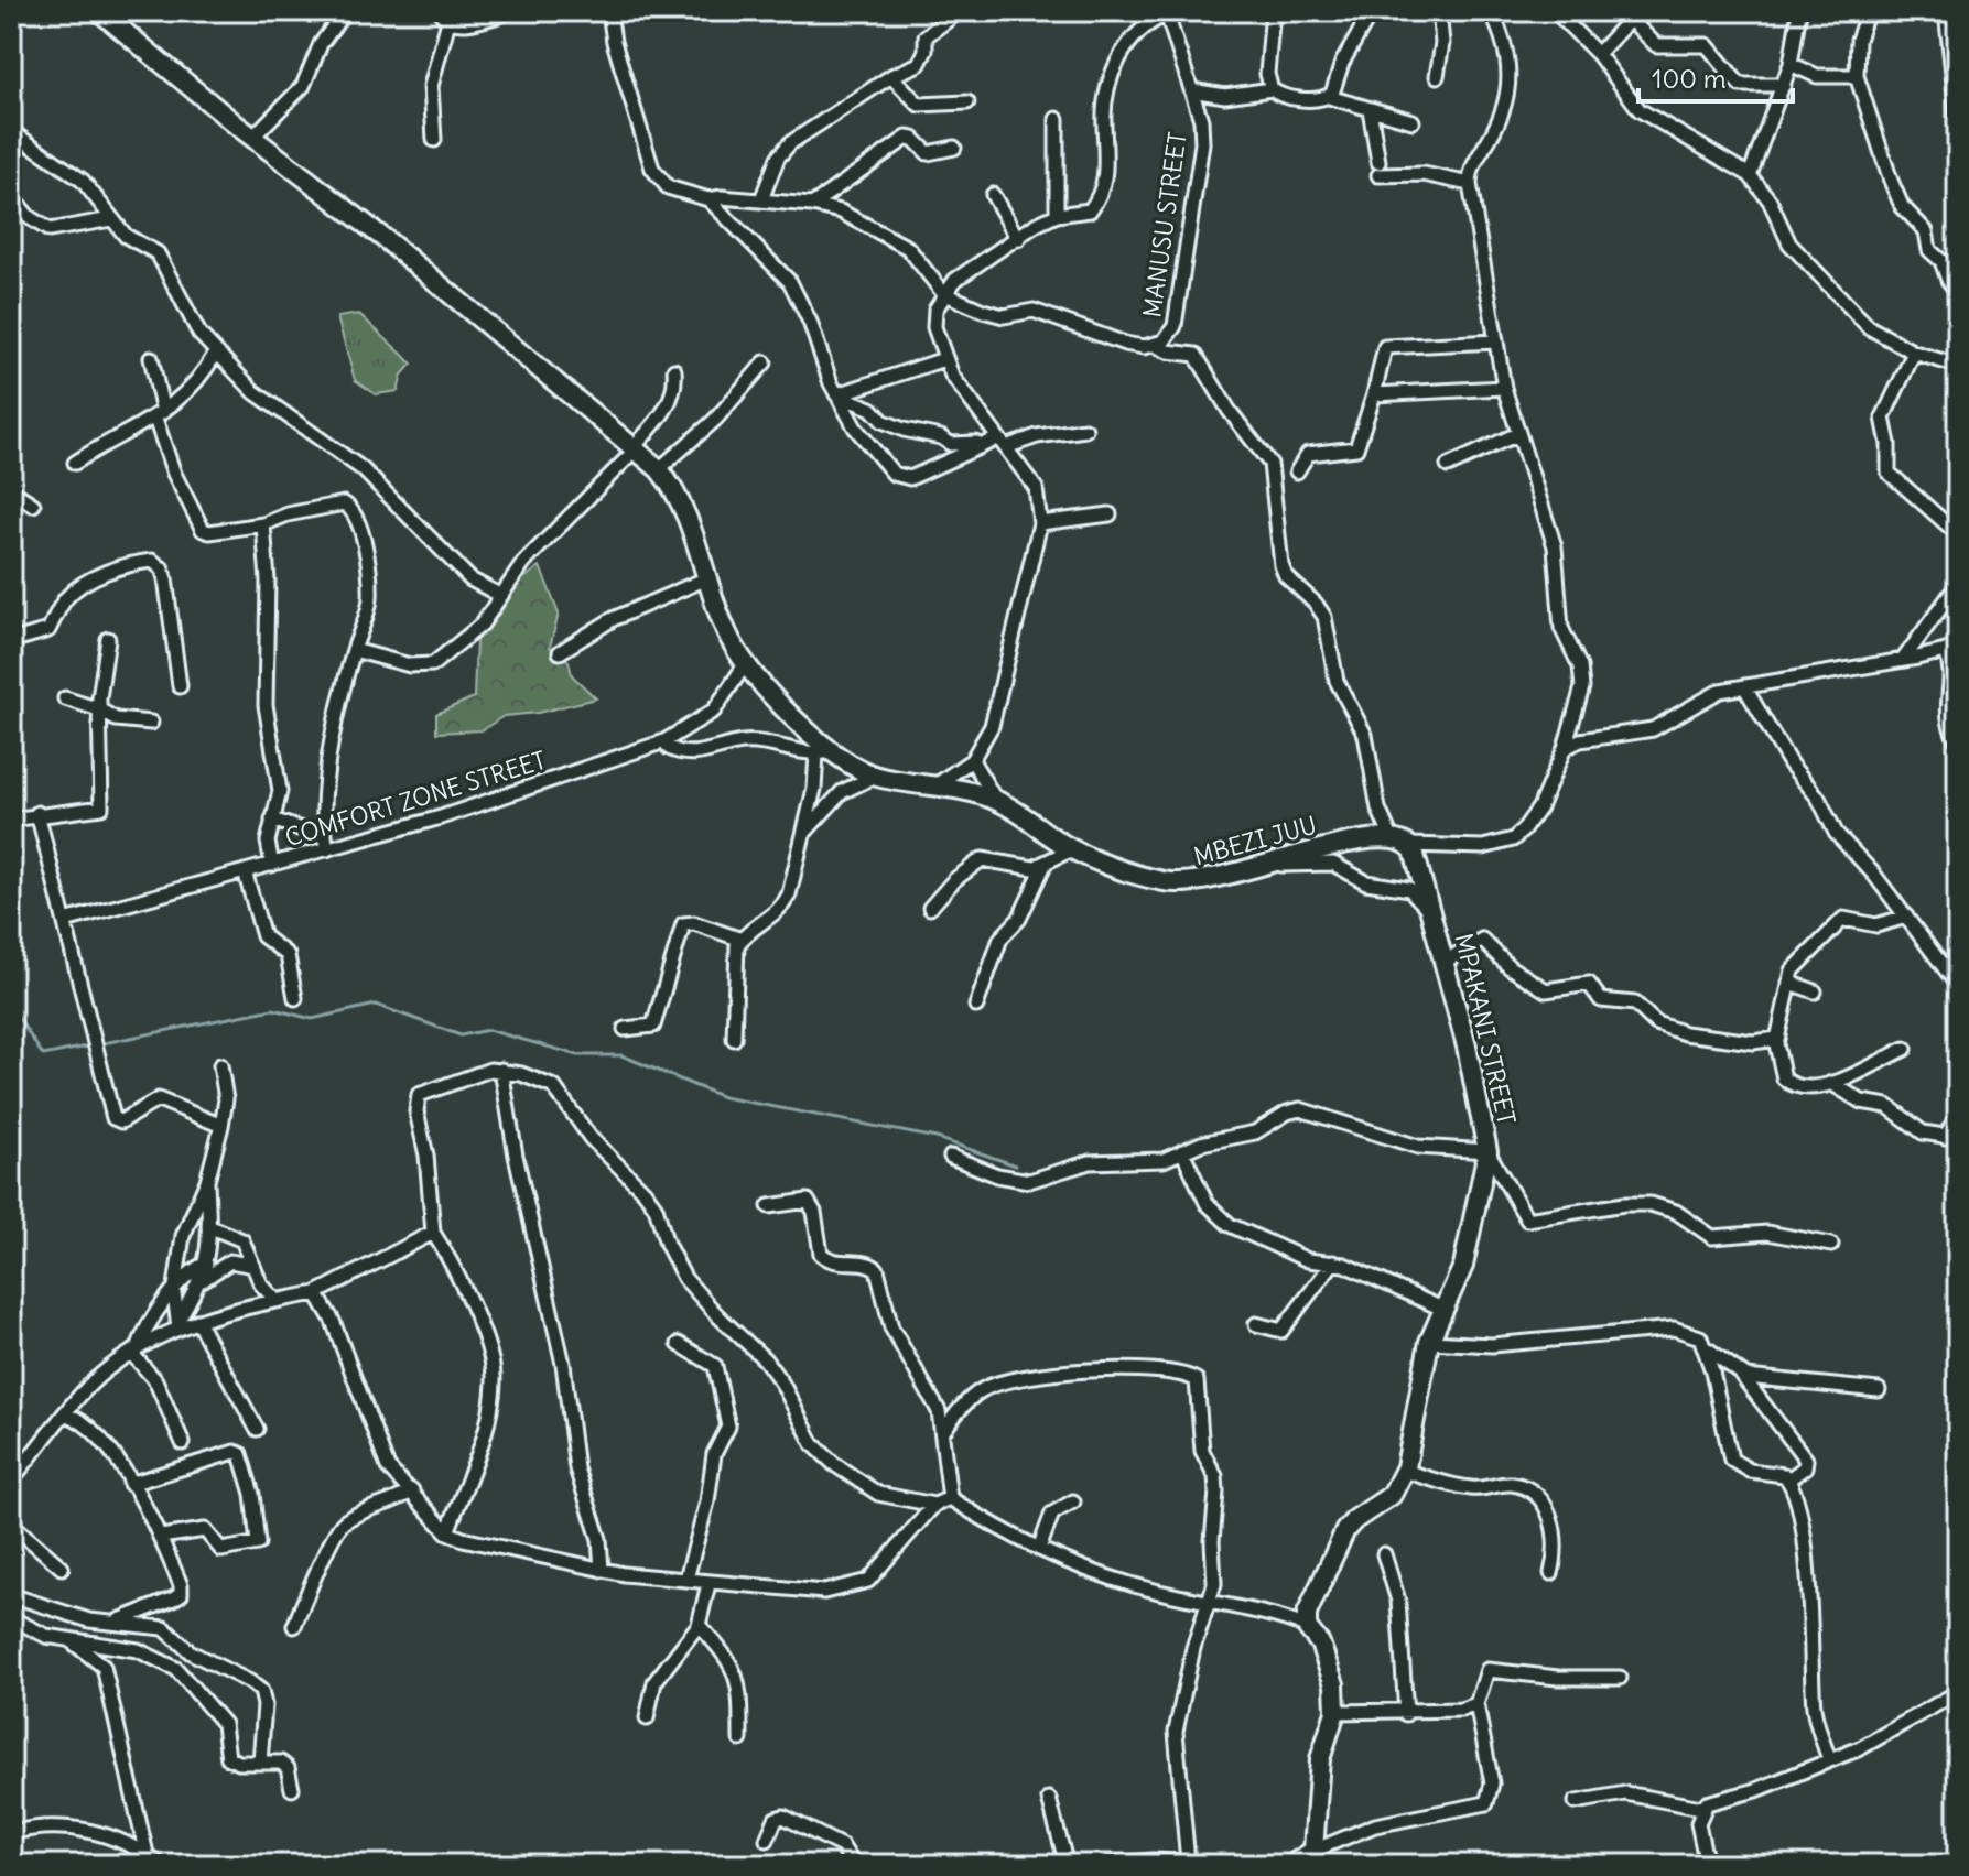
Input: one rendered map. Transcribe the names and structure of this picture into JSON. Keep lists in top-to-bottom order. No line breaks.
{"streets":{"street":["MANUSU STREET","COMFORT ZONE STREET","MBEZI JUU","MPAKANI STREET"]},"crossings":[["COMFORT ZONE STREET","MBEZI JUU"],["MBEZI JUU","MPAKANI STREET"]],"scale_bar":"100 m"}
